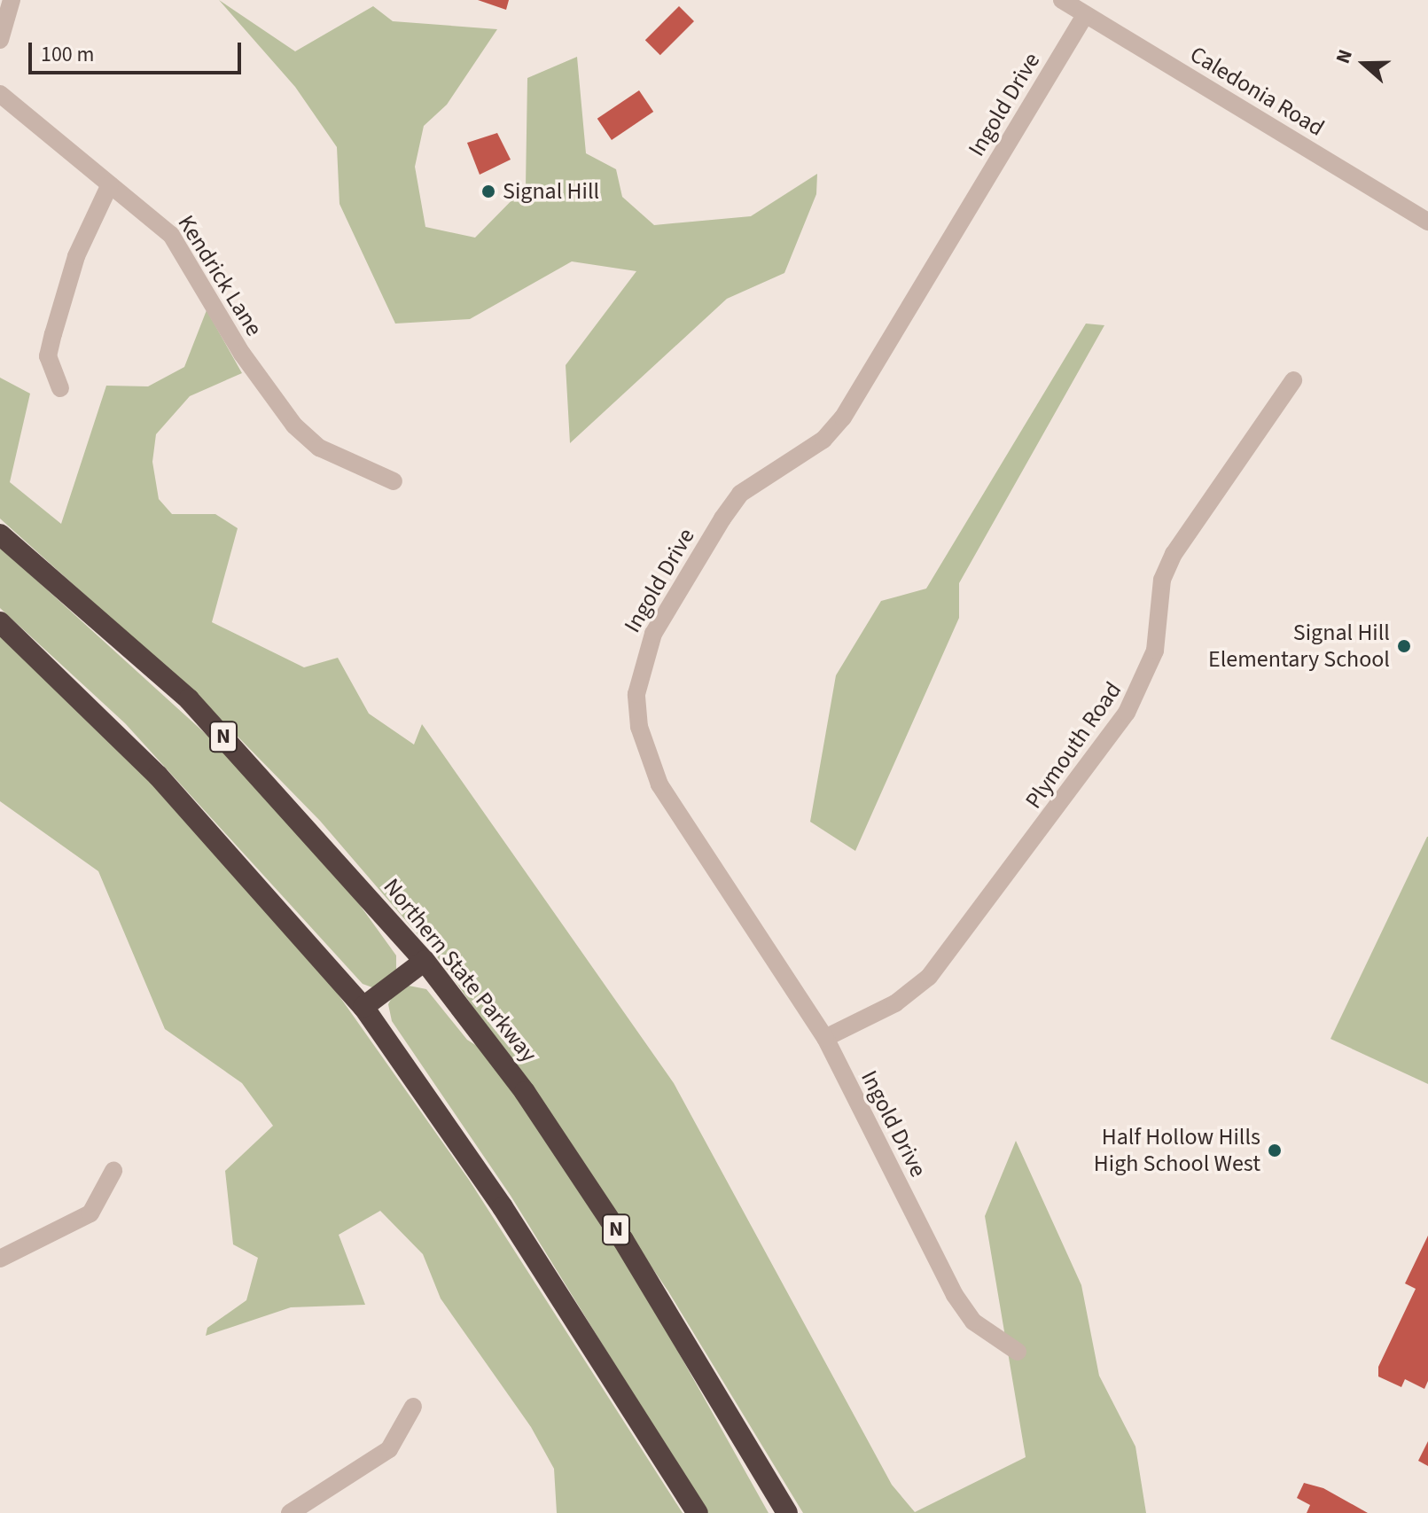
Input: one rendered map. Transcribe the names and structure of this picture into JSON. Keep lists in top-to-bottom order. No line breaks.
{"streets":{"highway":["N","Northern State Parkway"],"street":["Caledonia Road","Ingold Drive","Kendrick Lane","Plymouth Road"]},"crossings":[["Caledonia Road","Ingold Drive"],["Ingold Drive","Plymouth Road"]],"places":["Signal Hill","Signal Hill Elementary School","Half Hollow Hills High School West"],"scale_bar":"100 m","north":"left"}
